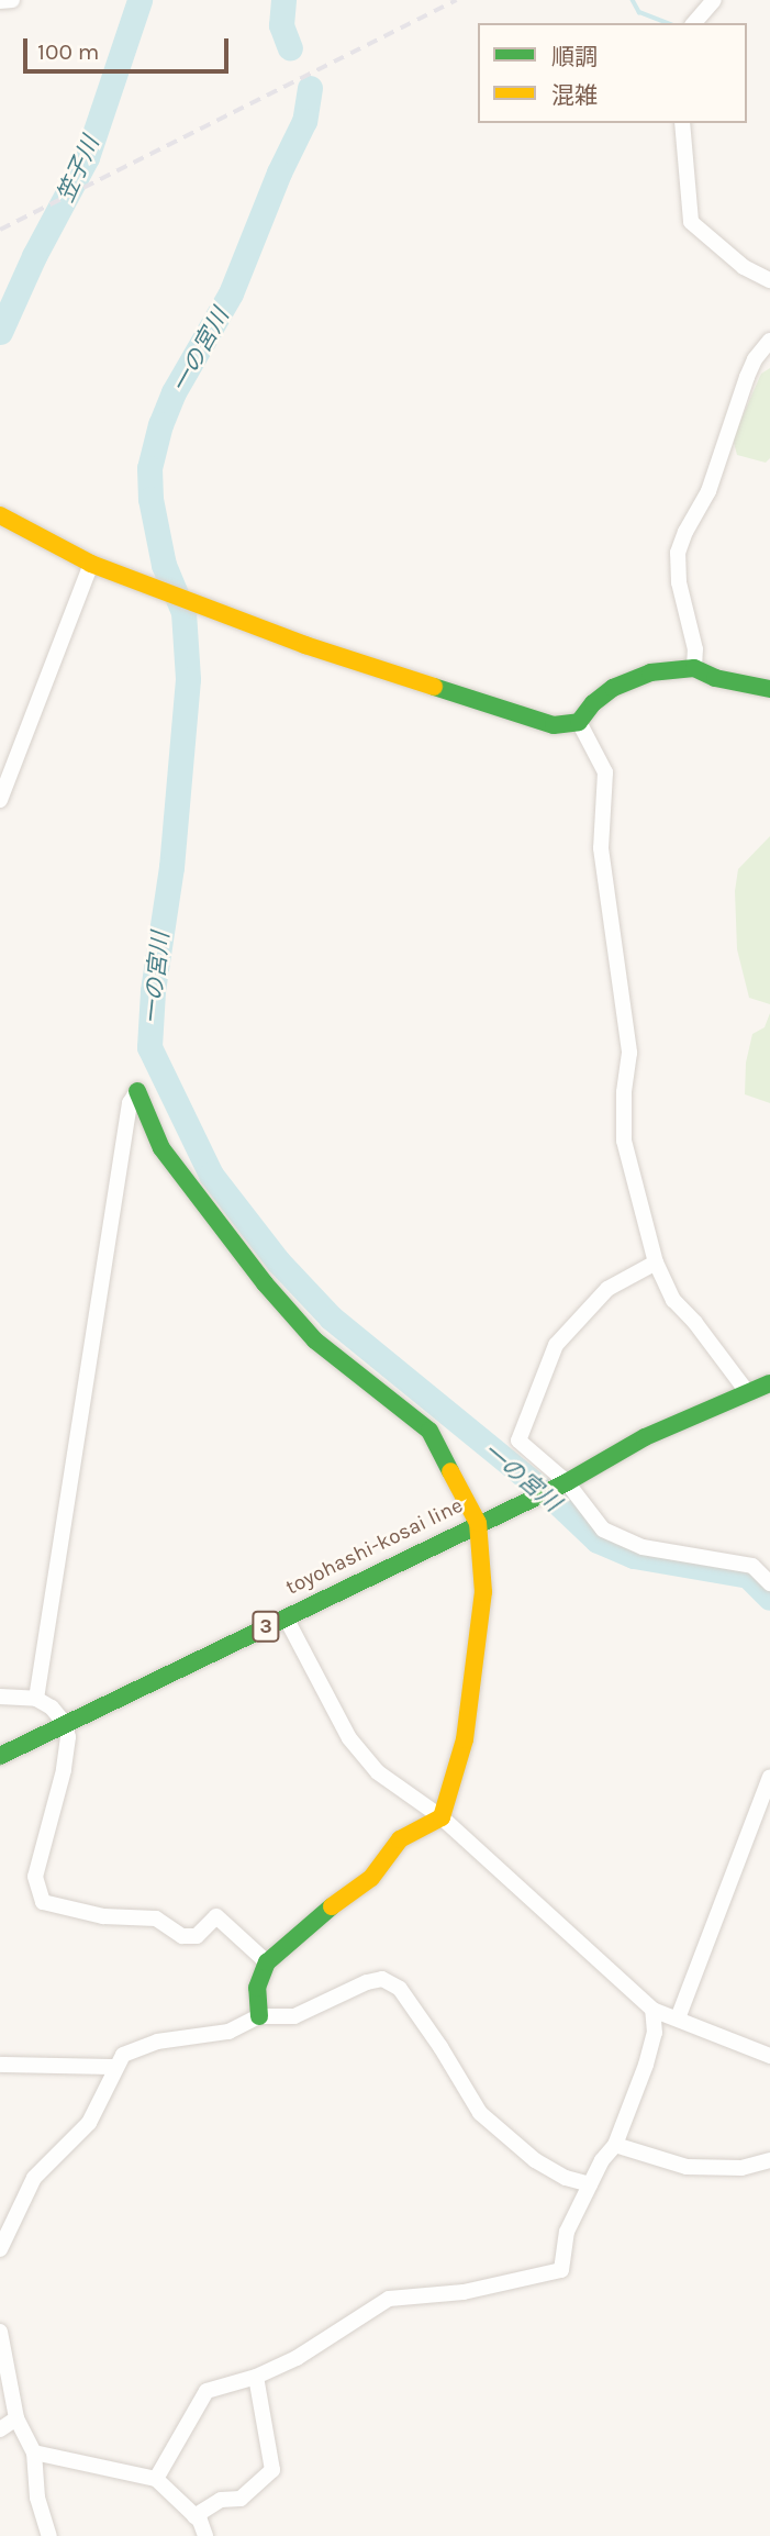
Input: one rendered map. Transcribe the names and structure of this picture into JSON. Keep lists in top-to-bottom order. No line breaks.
{"streets":{"street":["toyohashi-kosai line","3"]},"water":["笠子川","一の宮川"],"legend":["順調","混雑"],"scale_bar":"100 m"}
